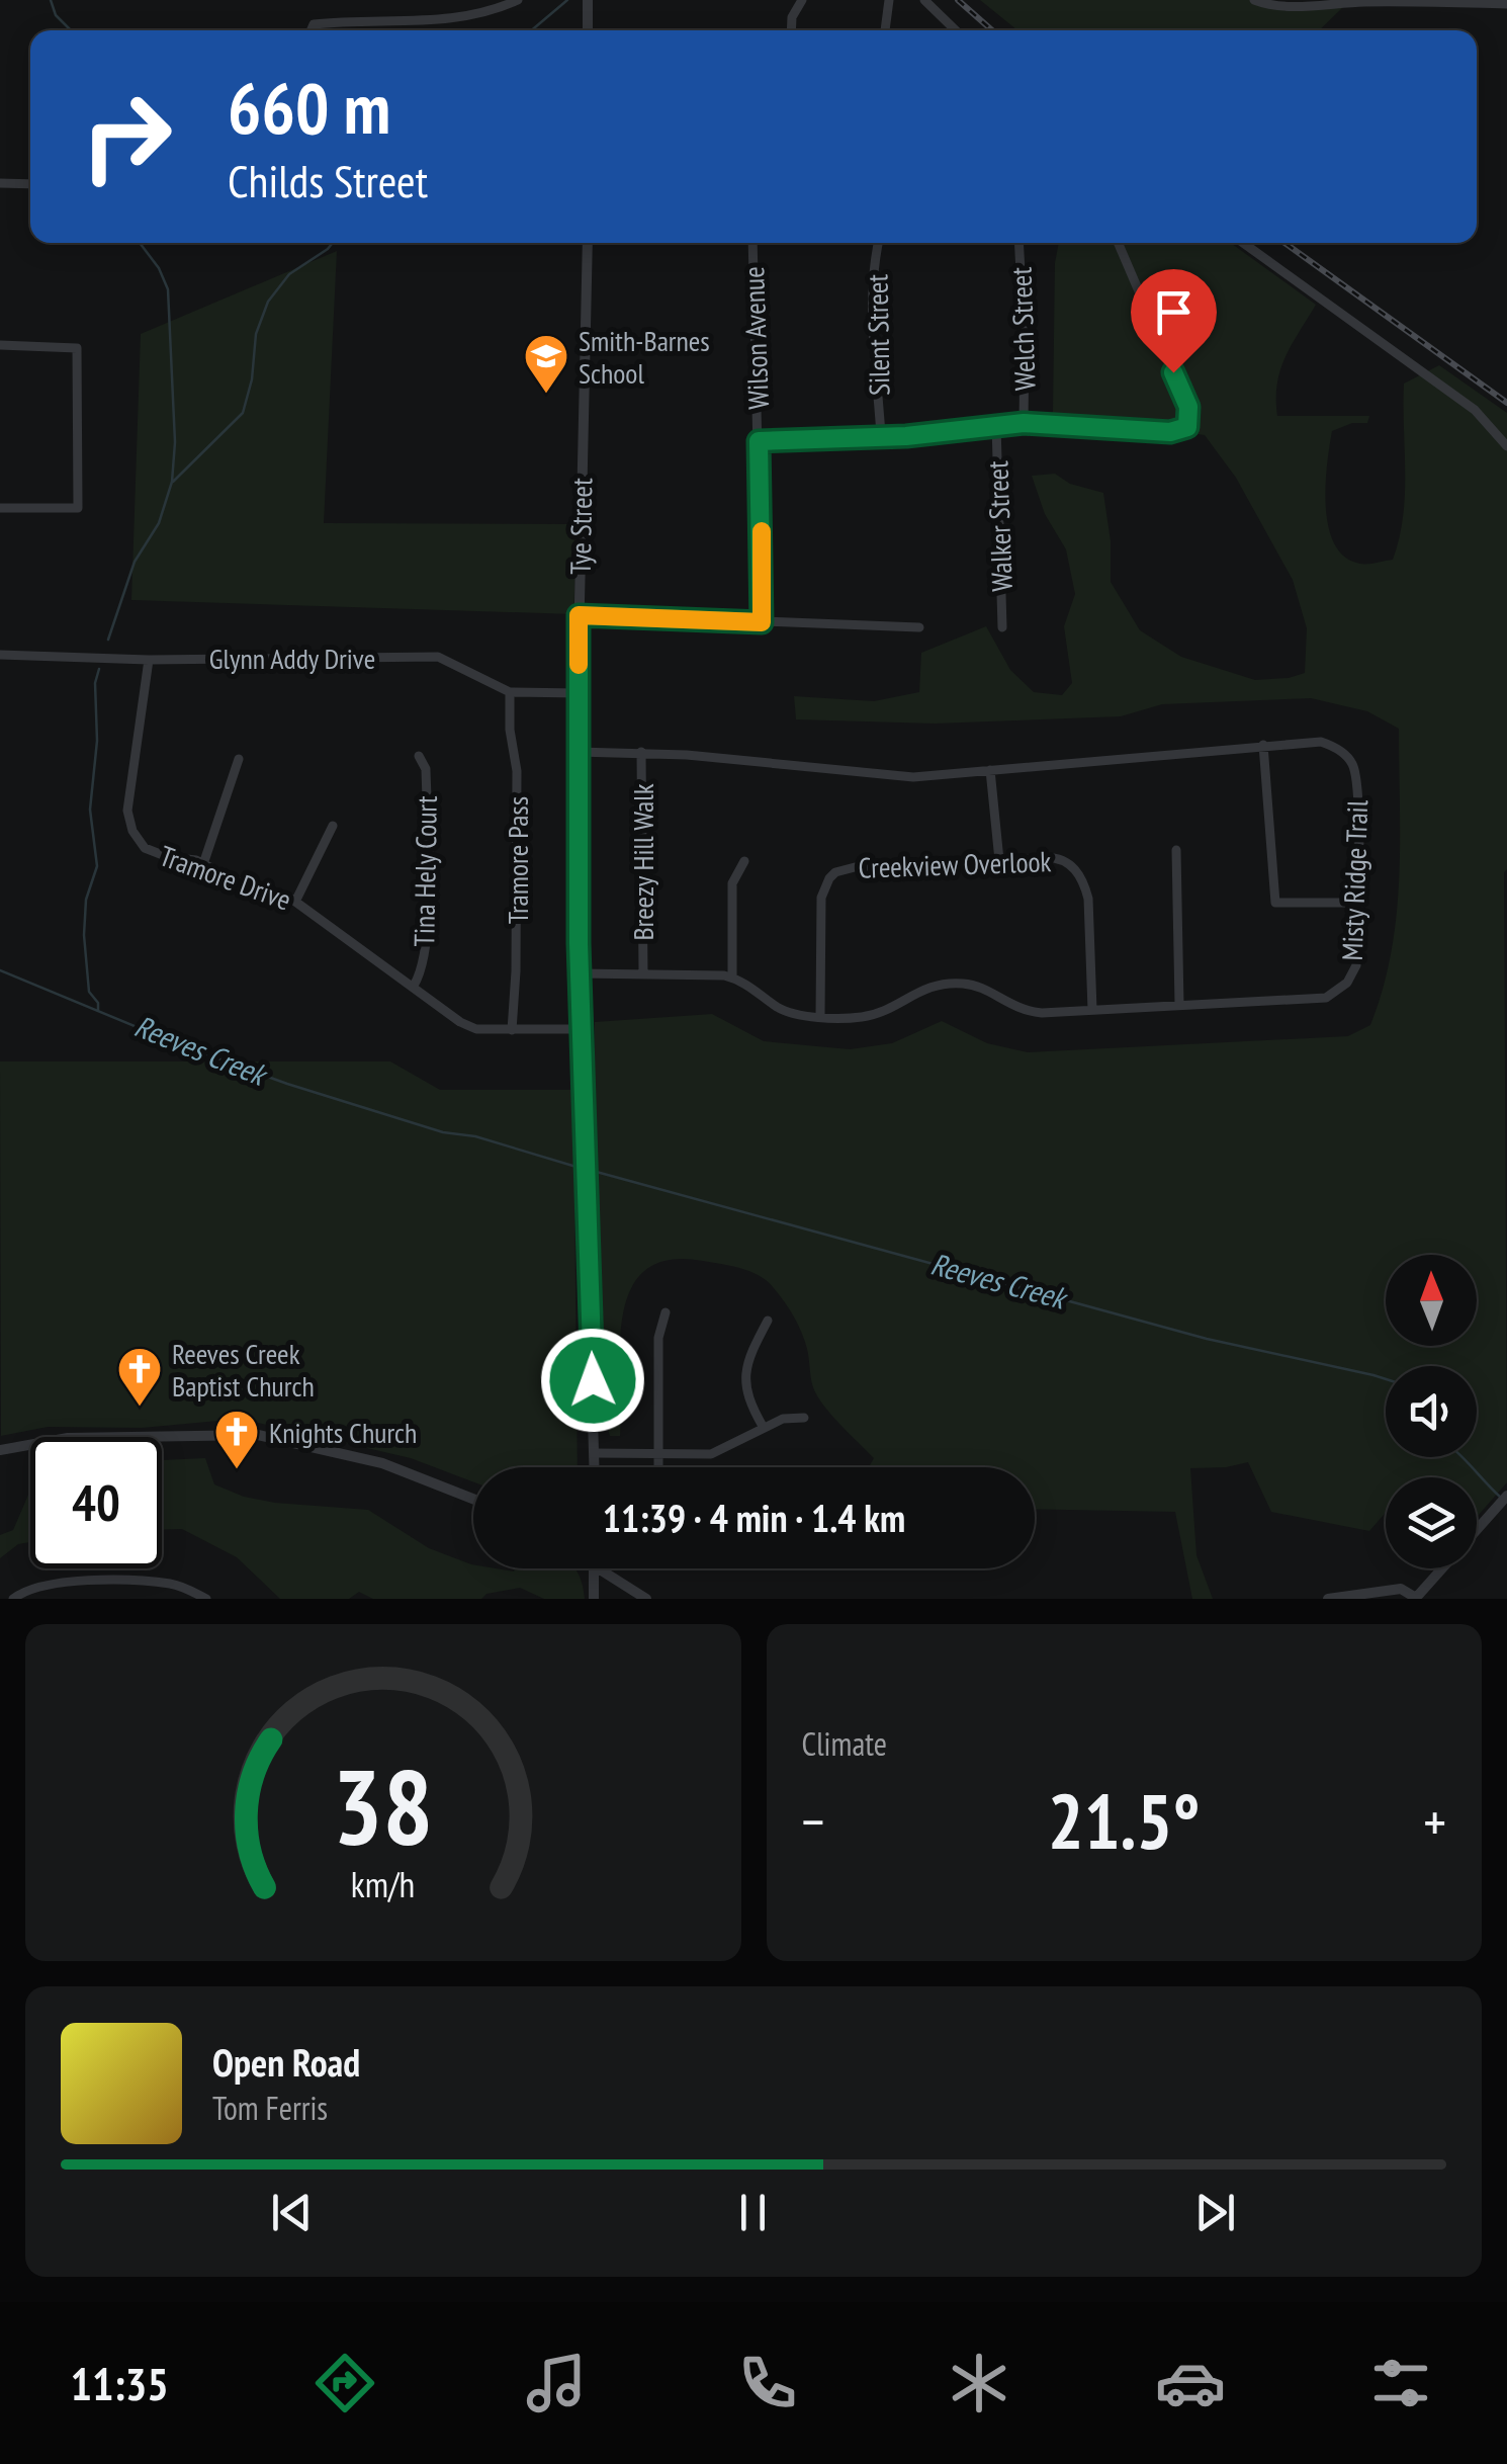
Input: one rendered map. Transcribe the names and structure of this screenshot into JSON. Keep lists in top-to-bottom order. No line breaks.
{"streets":{"street":["Welch Street","Silent Street","Wilson Avenue","Tye Street","Walker Street","Glynn Addy Drive","Tramore Pass","Breezy Hill Walk","Creekview Overlook","Tina Hely Court","Tramore Drive","Misty Ridge Trail"]},"crossings":[["Tye Street","Glynn Addy Drive"],["Tye Street","Tramore Drive"],["Tye Street","Misty Ridge Trail"],["Glynn Addy Drive","Tramore Pass"],["Glynn Addy Drive","Tramore Drive"],["Tramore Pass","Tramore Drive"],["Breezy Hill Walk","Misty Ridge Trail"],["Creekview Overlook","Misty Ridge Trail"],["Tina Hely Court","Tramore Drive"]],"water":["Reeves Creek"],"places":{"school or university":["Smith-Barnes School"],"church":["Reeves Creek Baptist Church","Knights Church"]},"north":"top","page":{"turn":["660 m","Childs Street"],"limit":"40","trip":"11:39 · 4 min · 1.4 km","tile":"Climate","heat":["−","21.5°","+"],"song":["Open Road","Tom Ferris"],"tabs":"11:35","gauge":["38","km/h"]}}
